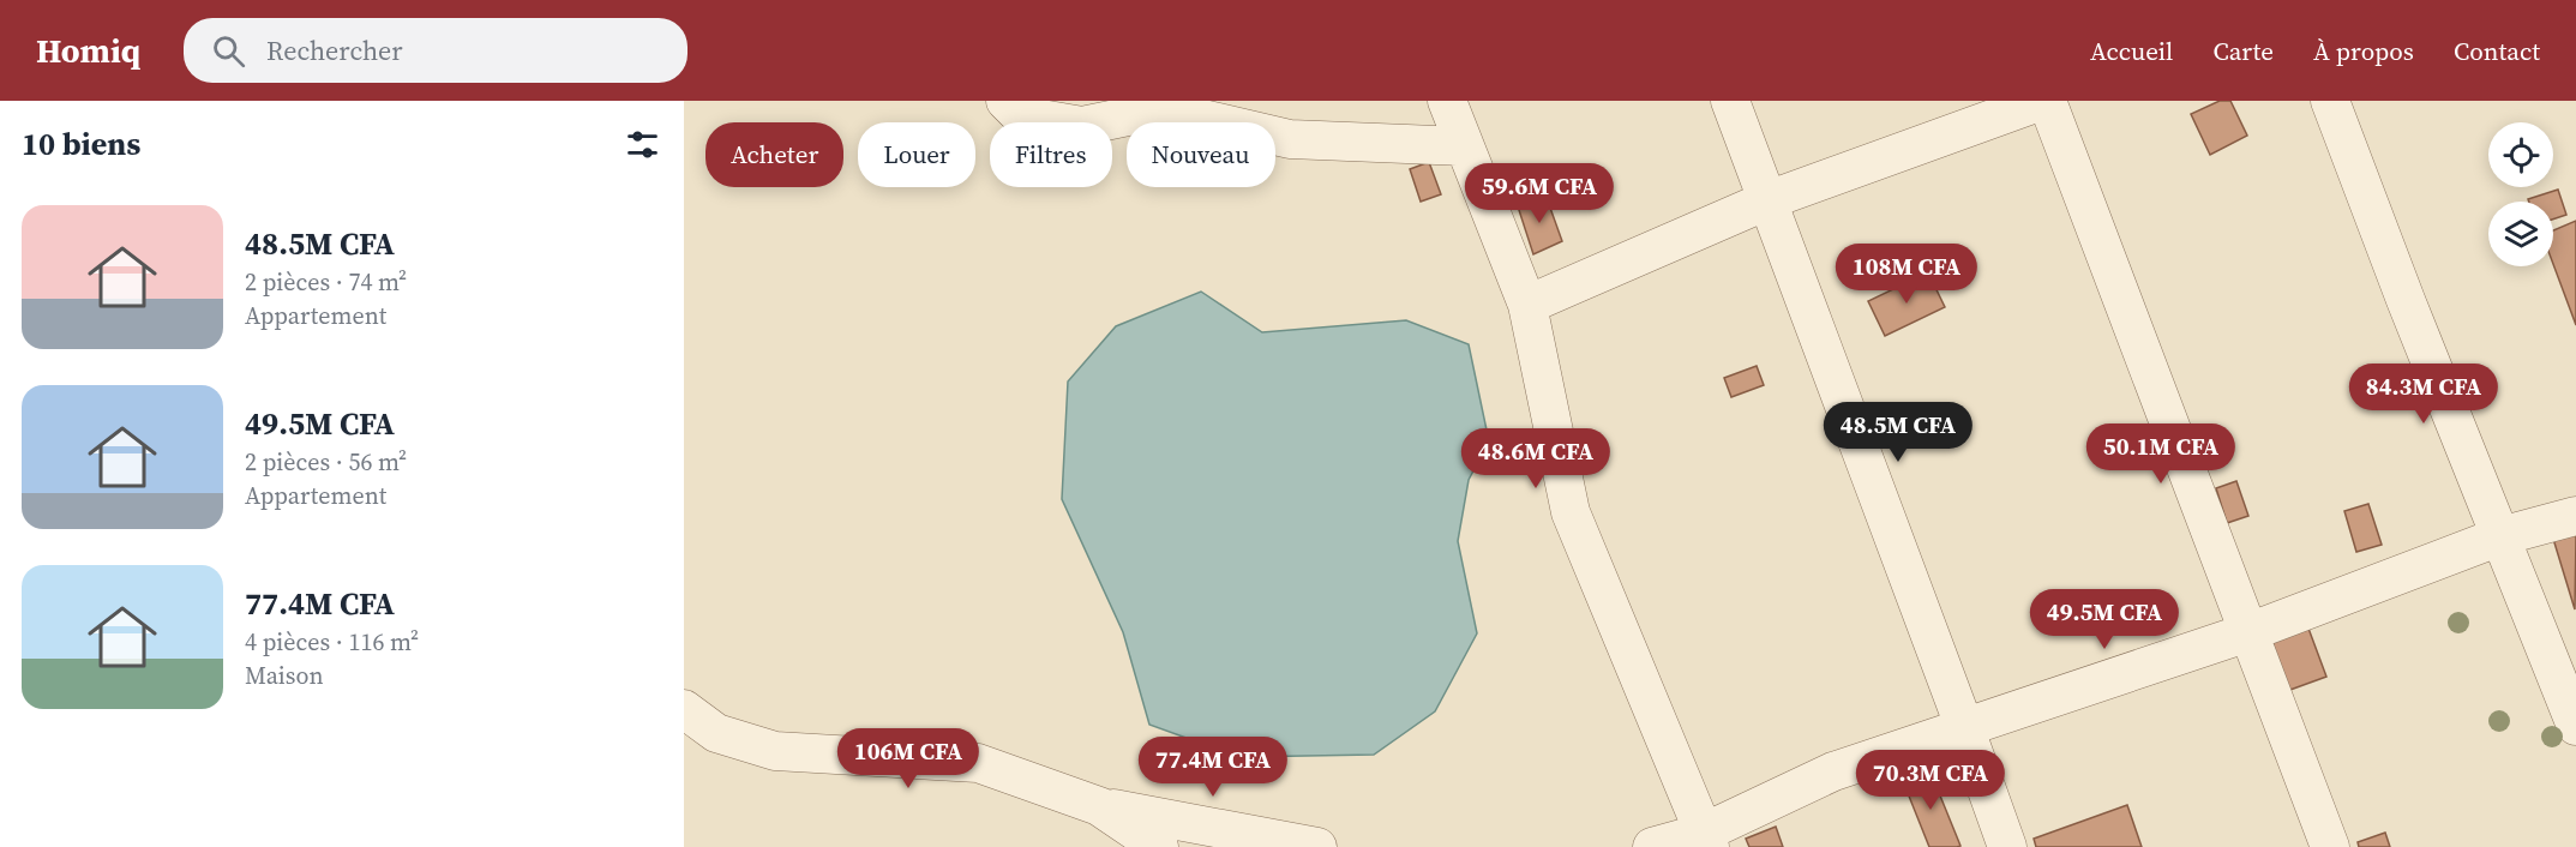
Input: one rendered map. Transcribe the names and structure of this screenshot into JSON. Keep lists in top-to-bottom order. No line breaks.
{"page":{"header":"Homiq","search":"Rechercher","nav":["Accueil","Carte","À propos","Contact"],"heading":"10 biens","chip":["Acheter","Louer","Filtres","Nouveau"],"price":["59.6M CFA","108M CFA","84.3M CFA","48.5M CFA","50.1M CFA","48.6M CFA","49.5M CFA","106M CFA","77.4M CFA","70.3M CFA"],"list":[{"name":"48.5M CFA","note":"2 pièces · 74 m² · Appartement"},{"name":"49.5M CFA","note":"2 pièces · 56 m² · Appartement"},{"name":"77.4M CFA","note":"4 pièces · 116 m² · Maison"}]}}
